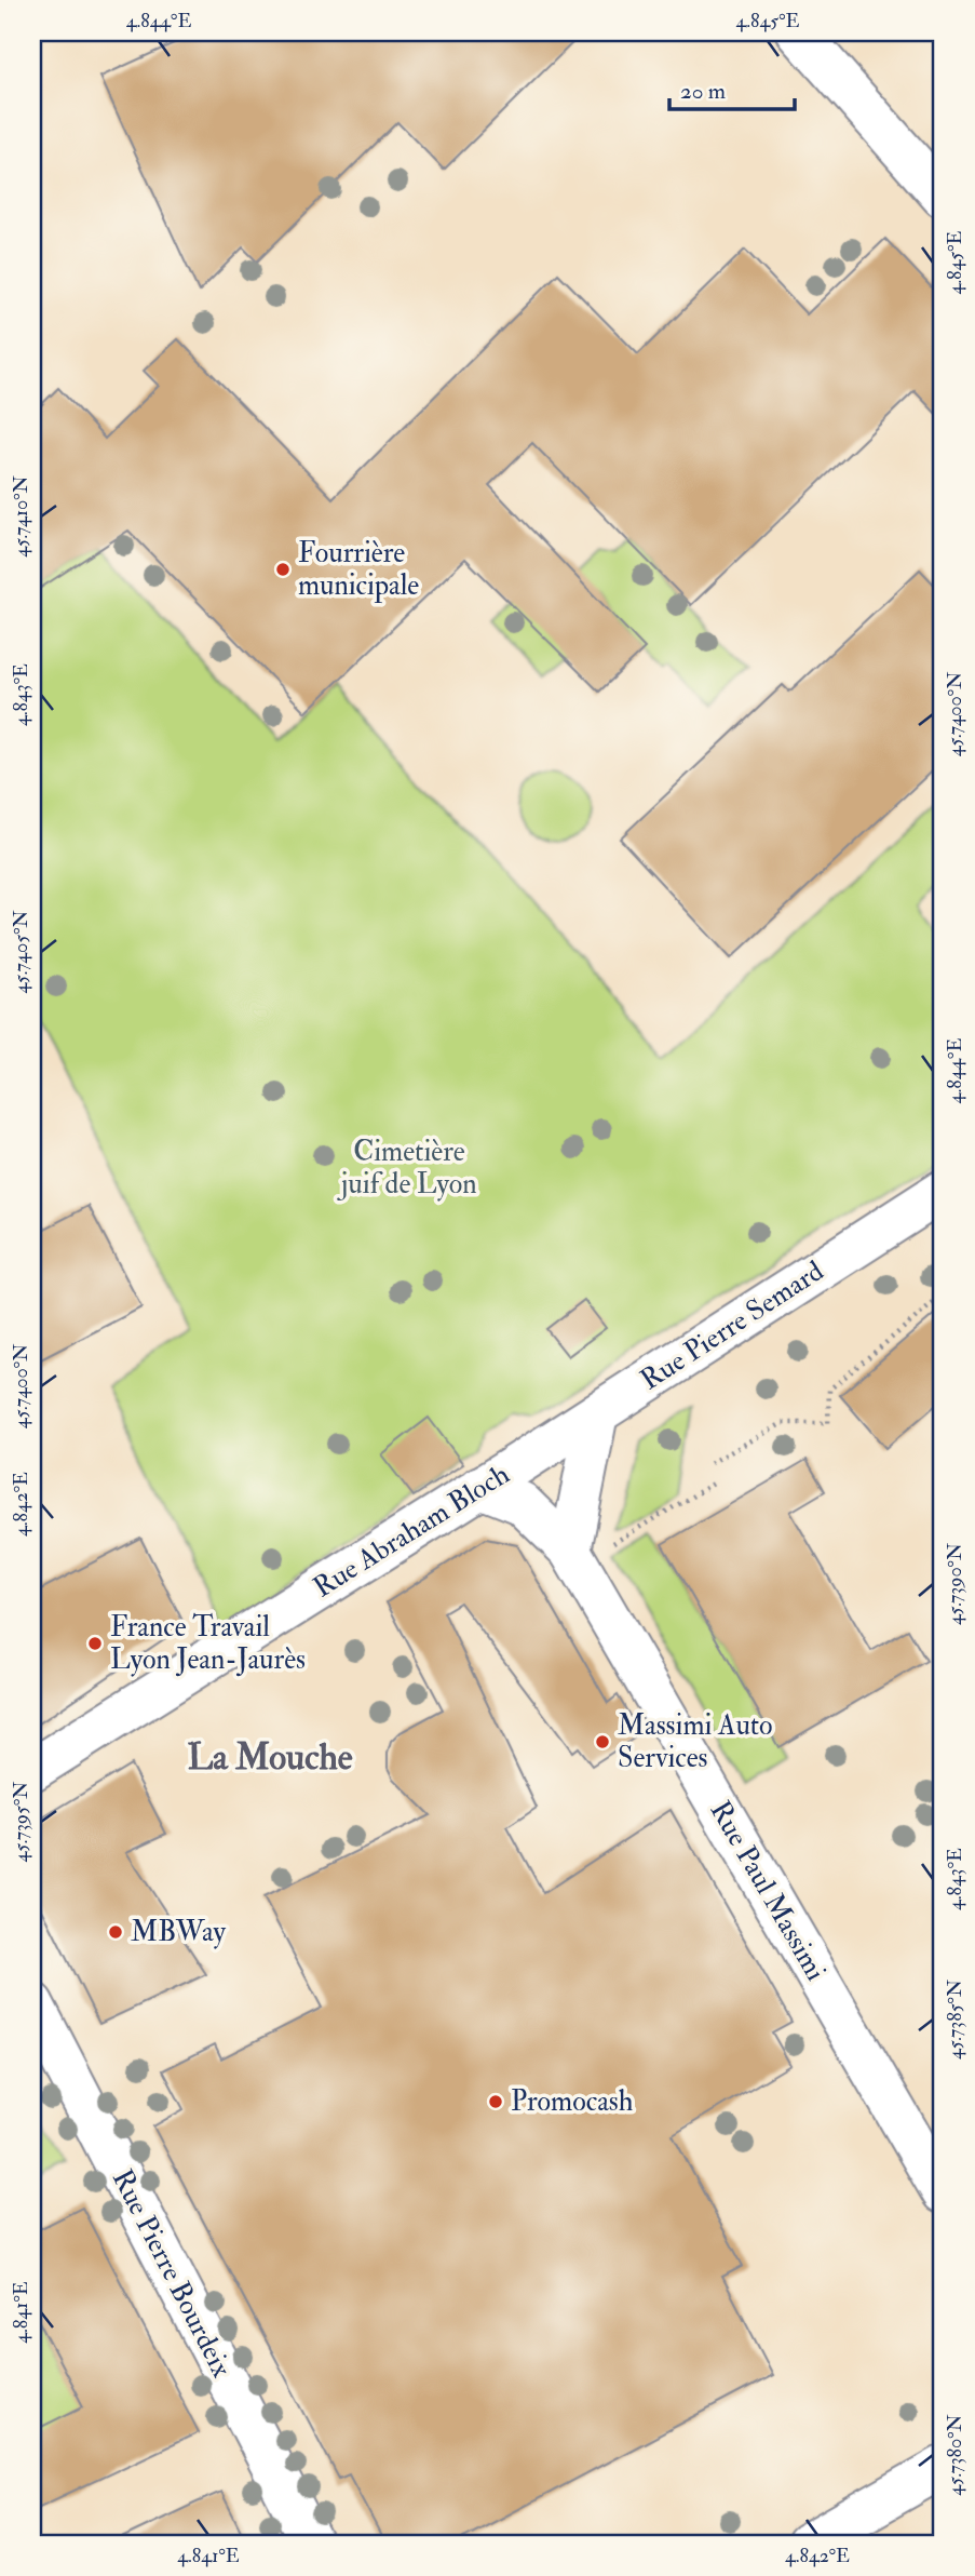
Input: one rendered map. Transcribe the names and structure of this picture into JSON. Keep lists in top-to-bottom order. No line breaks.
{"streets":{"street":["Rue Pierre Semard","Rue Abraham Bloch","Rue Paul Massimi","Rue Pierre Bourdeix"]},"crossings":[["Rue Pierre Semard","Rue Abraham Bloch"],["Rue Abraham Bloch","Rue Paul Massimi"]],"districts":["La Mouche"],"parks":["Cimetière juif de Lyon"],"places":["Fourrière municipale","France Travail Lyon Jean-Jaurès","Massimi Auto Services","MBWay","Promocash"],"scale_bar":"20 m","coordinates":["4.844°E","4.845°E","45.7410°N","4.843°E","45.7400°N","45.7405°N","4.842°E","45.7390°N","45.7395°N","45.7385°N","4.841°E","45.7380°N"]}
